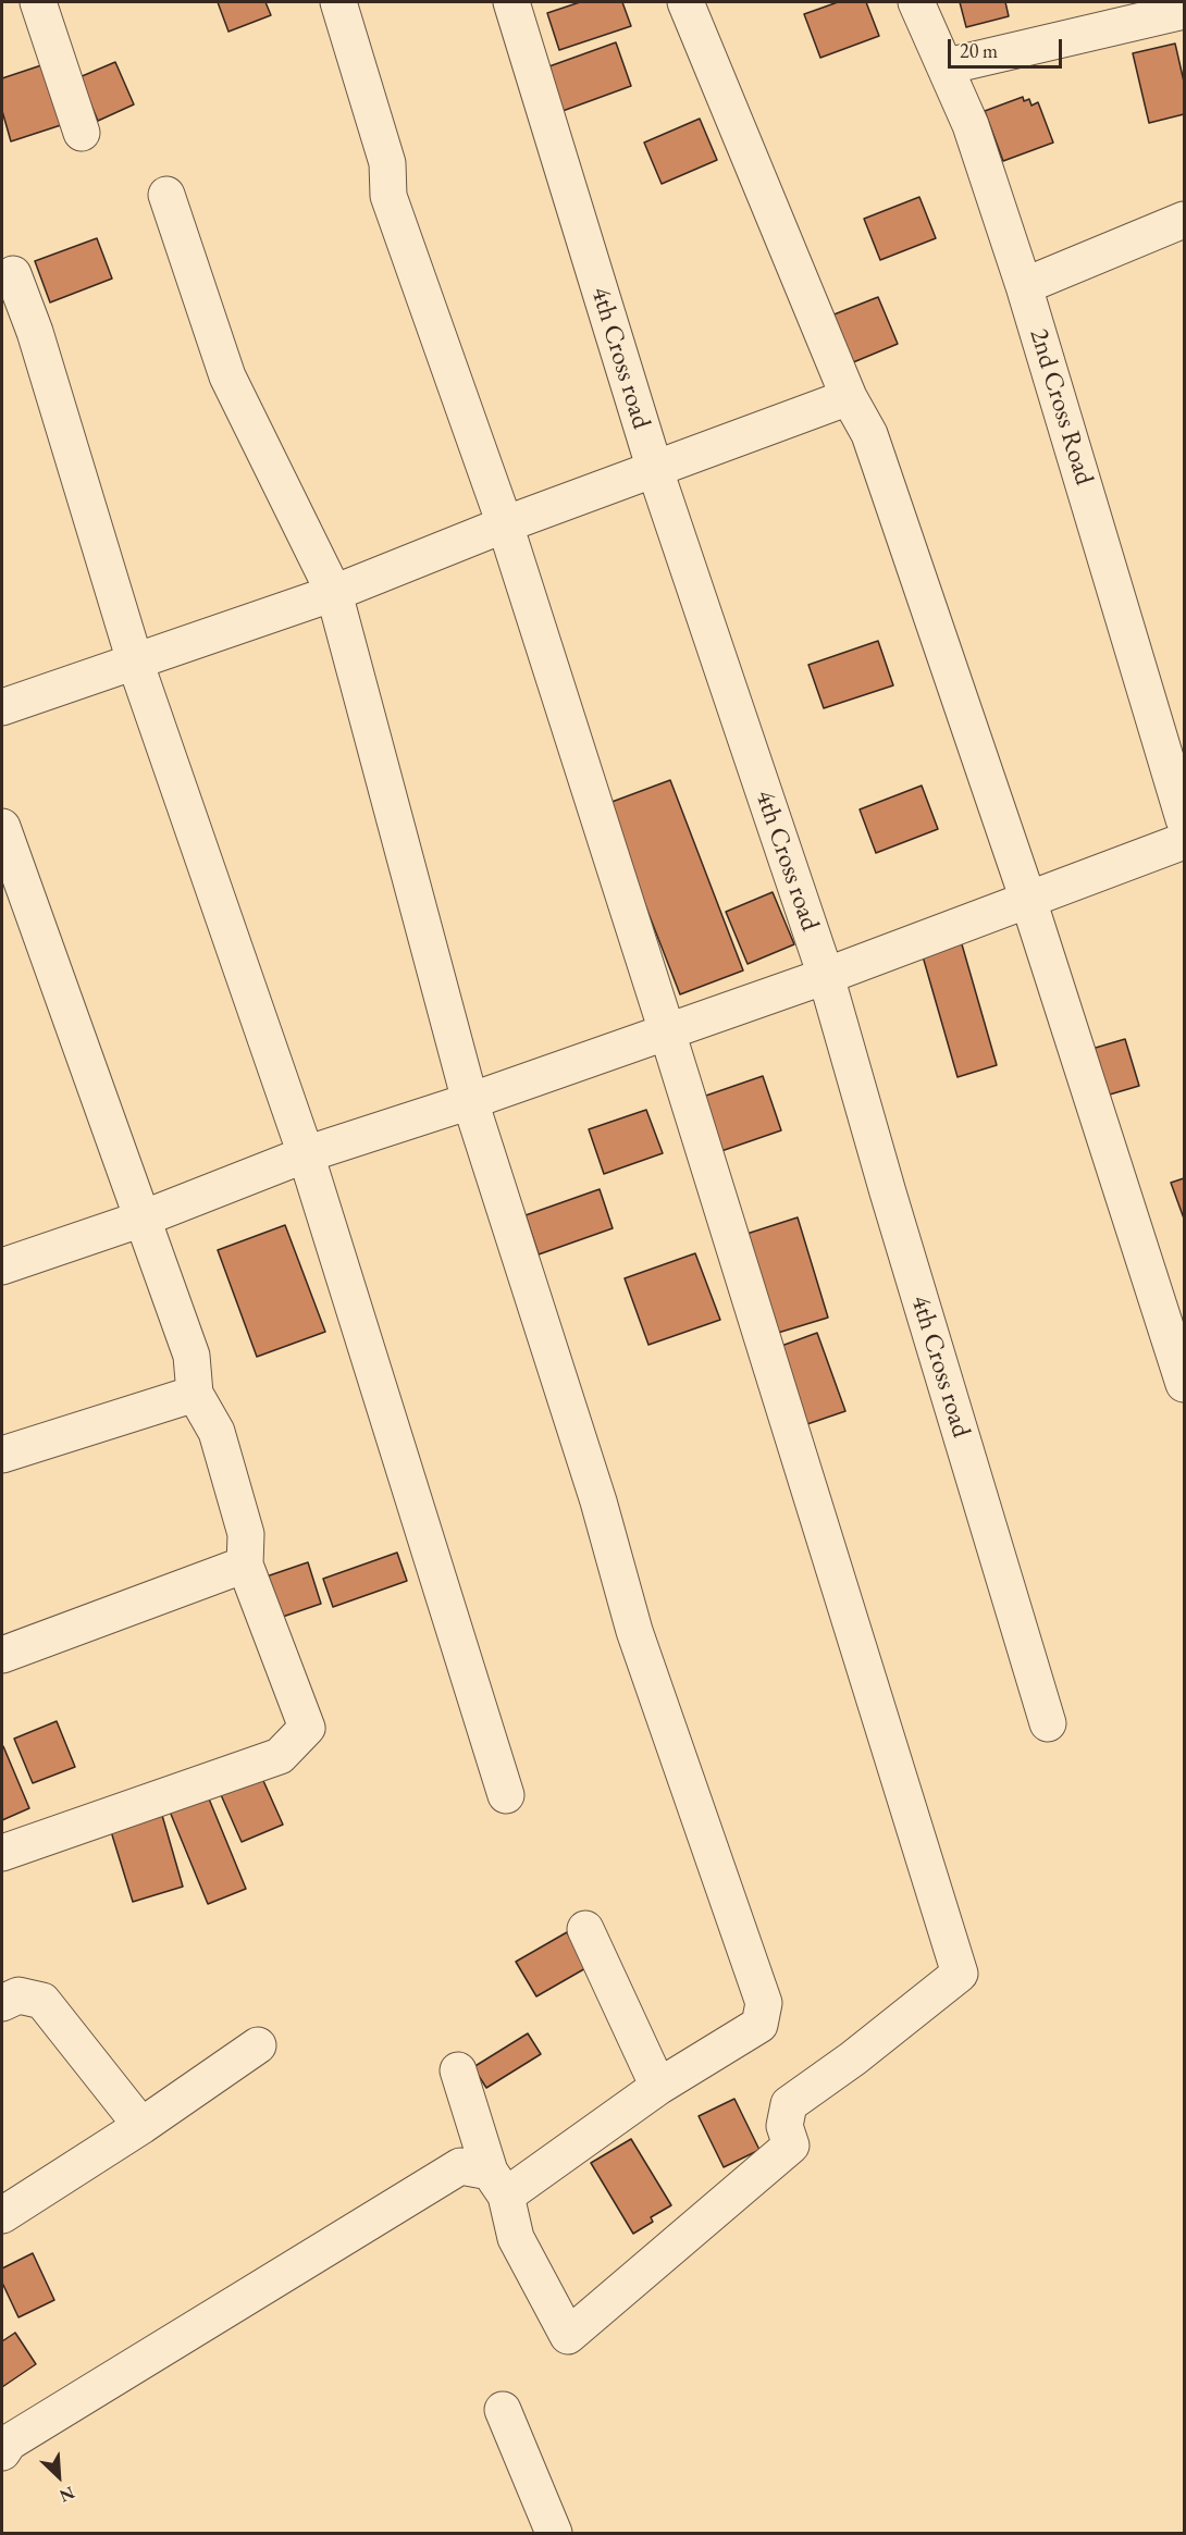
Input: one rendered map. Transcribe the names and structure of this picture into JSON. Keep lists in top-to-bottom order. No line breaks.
{"streets":{"street":["4th Cross road","2nd Cross Road"]},"scale_bar":"20 m","north":"bottom right"}
